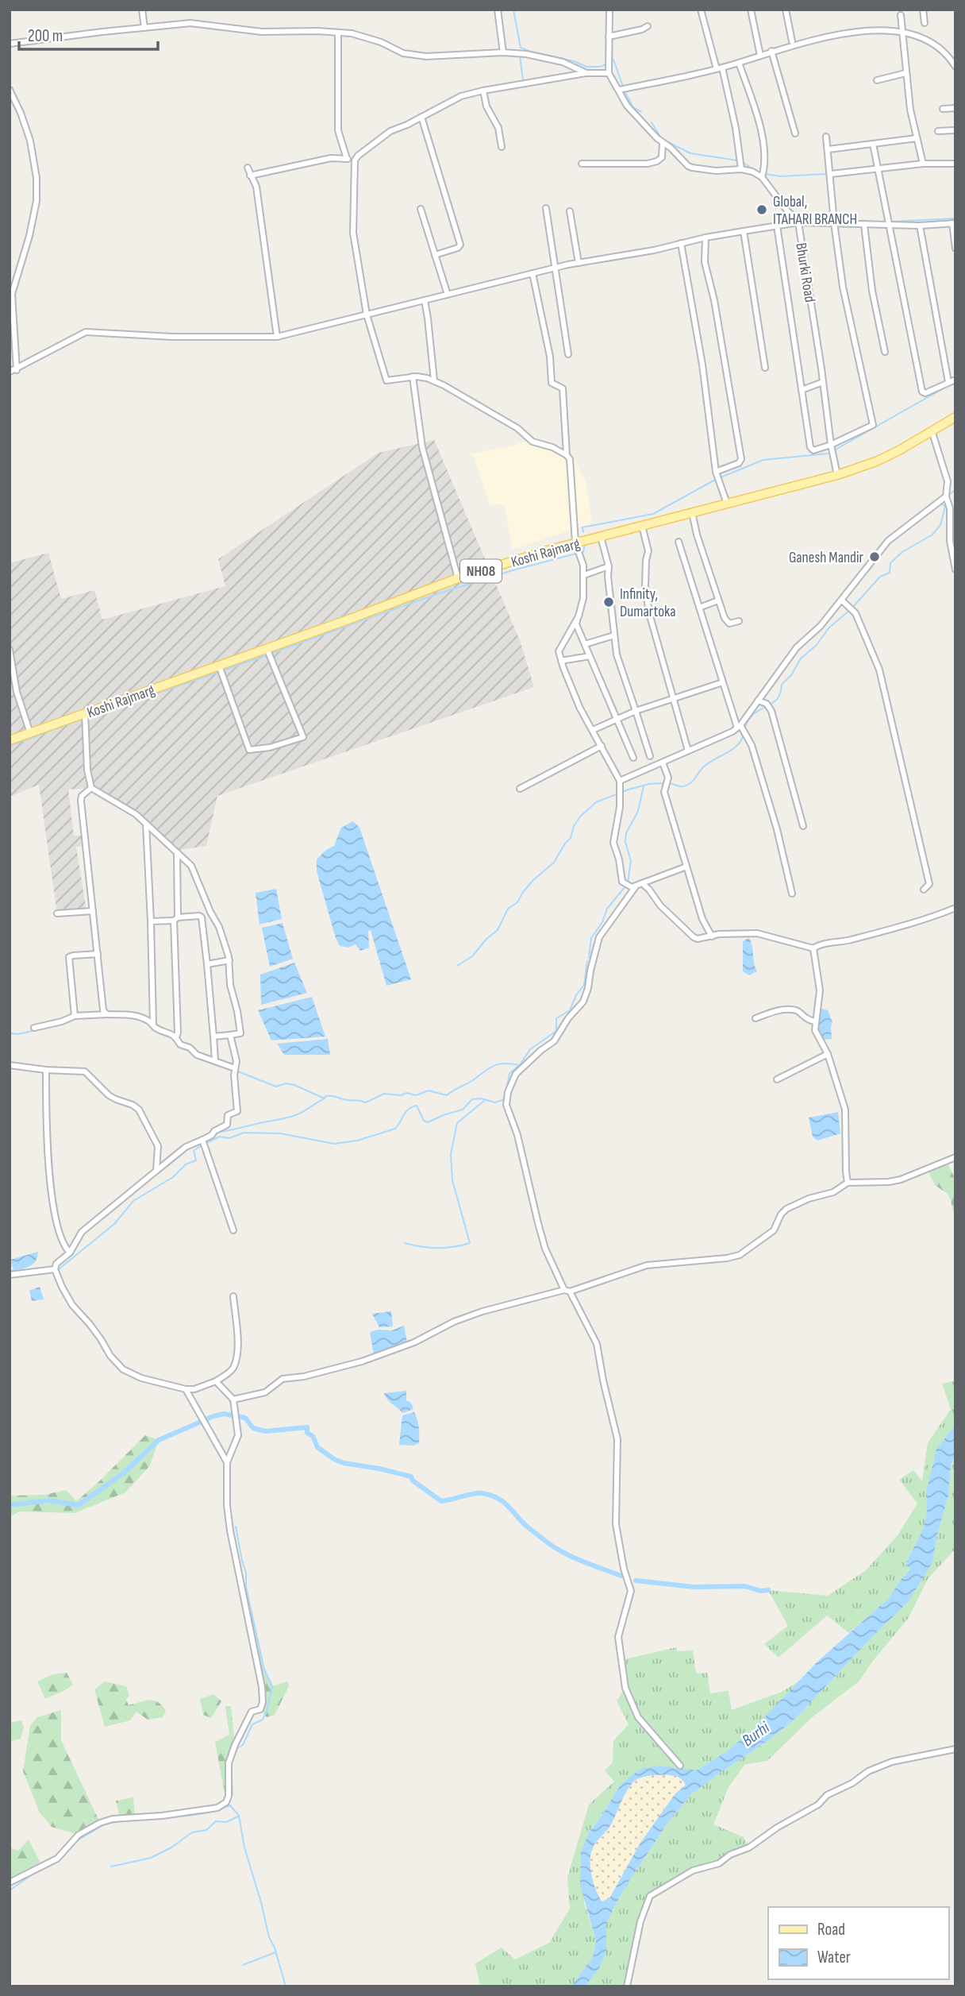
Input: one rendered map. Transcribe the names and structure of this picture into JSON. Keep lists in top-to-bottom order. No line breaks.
{"streets":{"main road":["Koshi Rajmarg","NH08"],"street":["Bhurki Road"]},"crossings":[["Bhurki Road","Koshi Rajmarg"]],"water":["Burhi"],"places":["Global, ITAHARI BRANCH","Ganesh Mandir","Infinity, Dumartoka"],"legend":["Road","Water"],"scale_bar":"200 m"}
